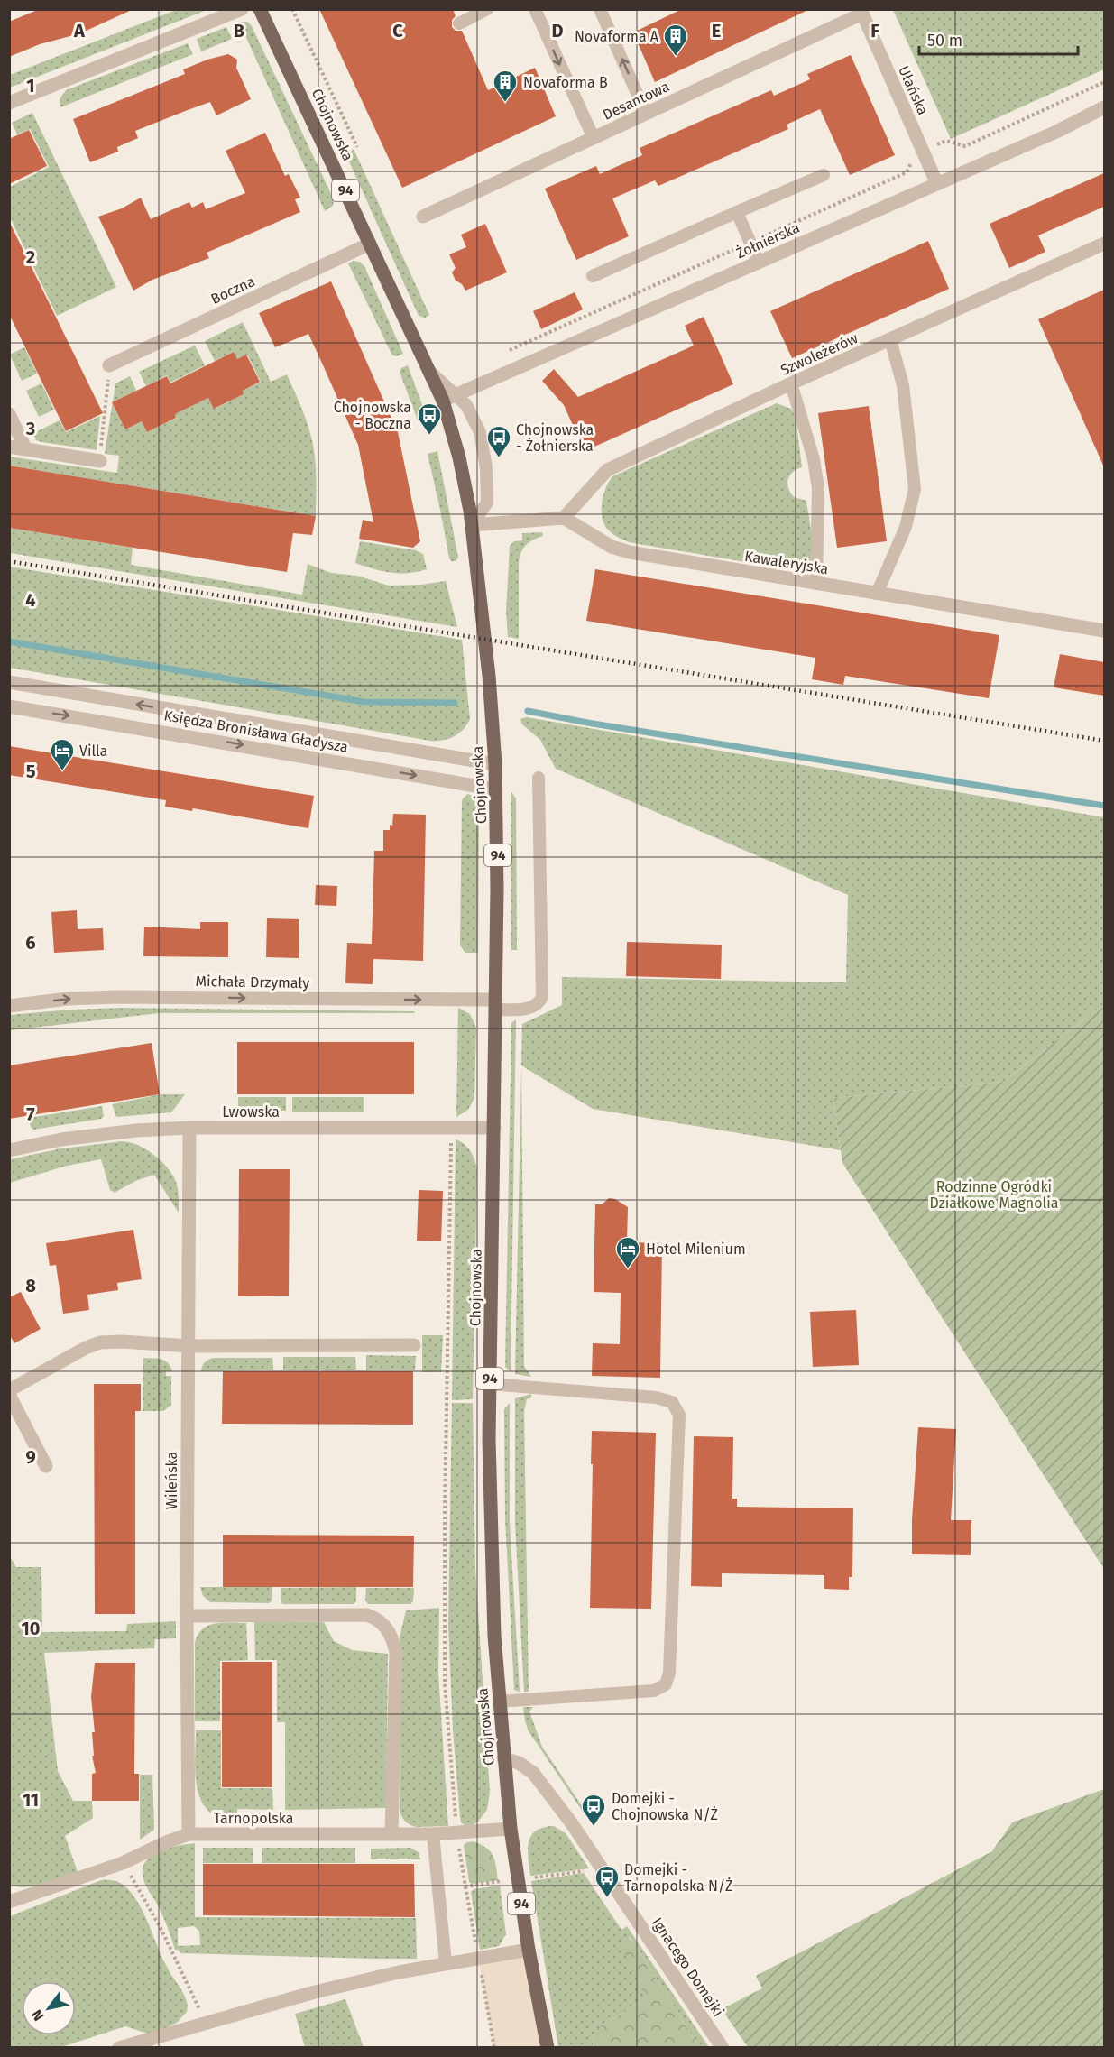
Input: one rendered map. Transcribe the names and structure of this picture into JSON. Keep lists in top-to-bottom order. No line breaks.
{"streets":{"main road":["Chojnowska","94"],"street":["Ułańska","Desantowa","Żołnierska","Boczna","Szwoleżerów","Kawaleryjska","Księdza Bronisława Gładysza","Michała Drzymały","Lwowska","Wileńska","Tarnopolska","Ignacego Domejki"]},"crossings":[["Ułańska","Desantowa"],["Ułańska","Żołnierska"],["Chojnowska","Żołnierska"],["Chojnowska","Boczna"],["Chojnowska","Księdza Bronisława Gładysza"],["Chojnowska","Michała Drzymały"],["Chojnowska","Lwowska"],["Chojnowska","Tarnopolska"],["Chojnowska","Ignacego Domejki"],["Szwoleżerów","Kawaleryjska"],["Lwowska","Wileńska"],["Wileńska","Tarnopolska"]],"one_way":["Michała Drzymały"],"parks":["Rodzinne Ogródki Działkowe Magnolia"],"places":{"building":["Novaforma A","Novaforma B"],"bus stop":["Chojnowska - Boczna","Chojnowska - Żołnierska","Domejki - Chojnowska N/Ż","Domejki - Tarnopolska N/Ż"],"hotel":["Villa","Hotel Milenium"]},"scale_bar":"50 m","north":"bottom left","grid":{"columns":["A","B","C","D","E","F"],"rows":["1","2","3","4","5","6","7","8","9","10","11"]}}
